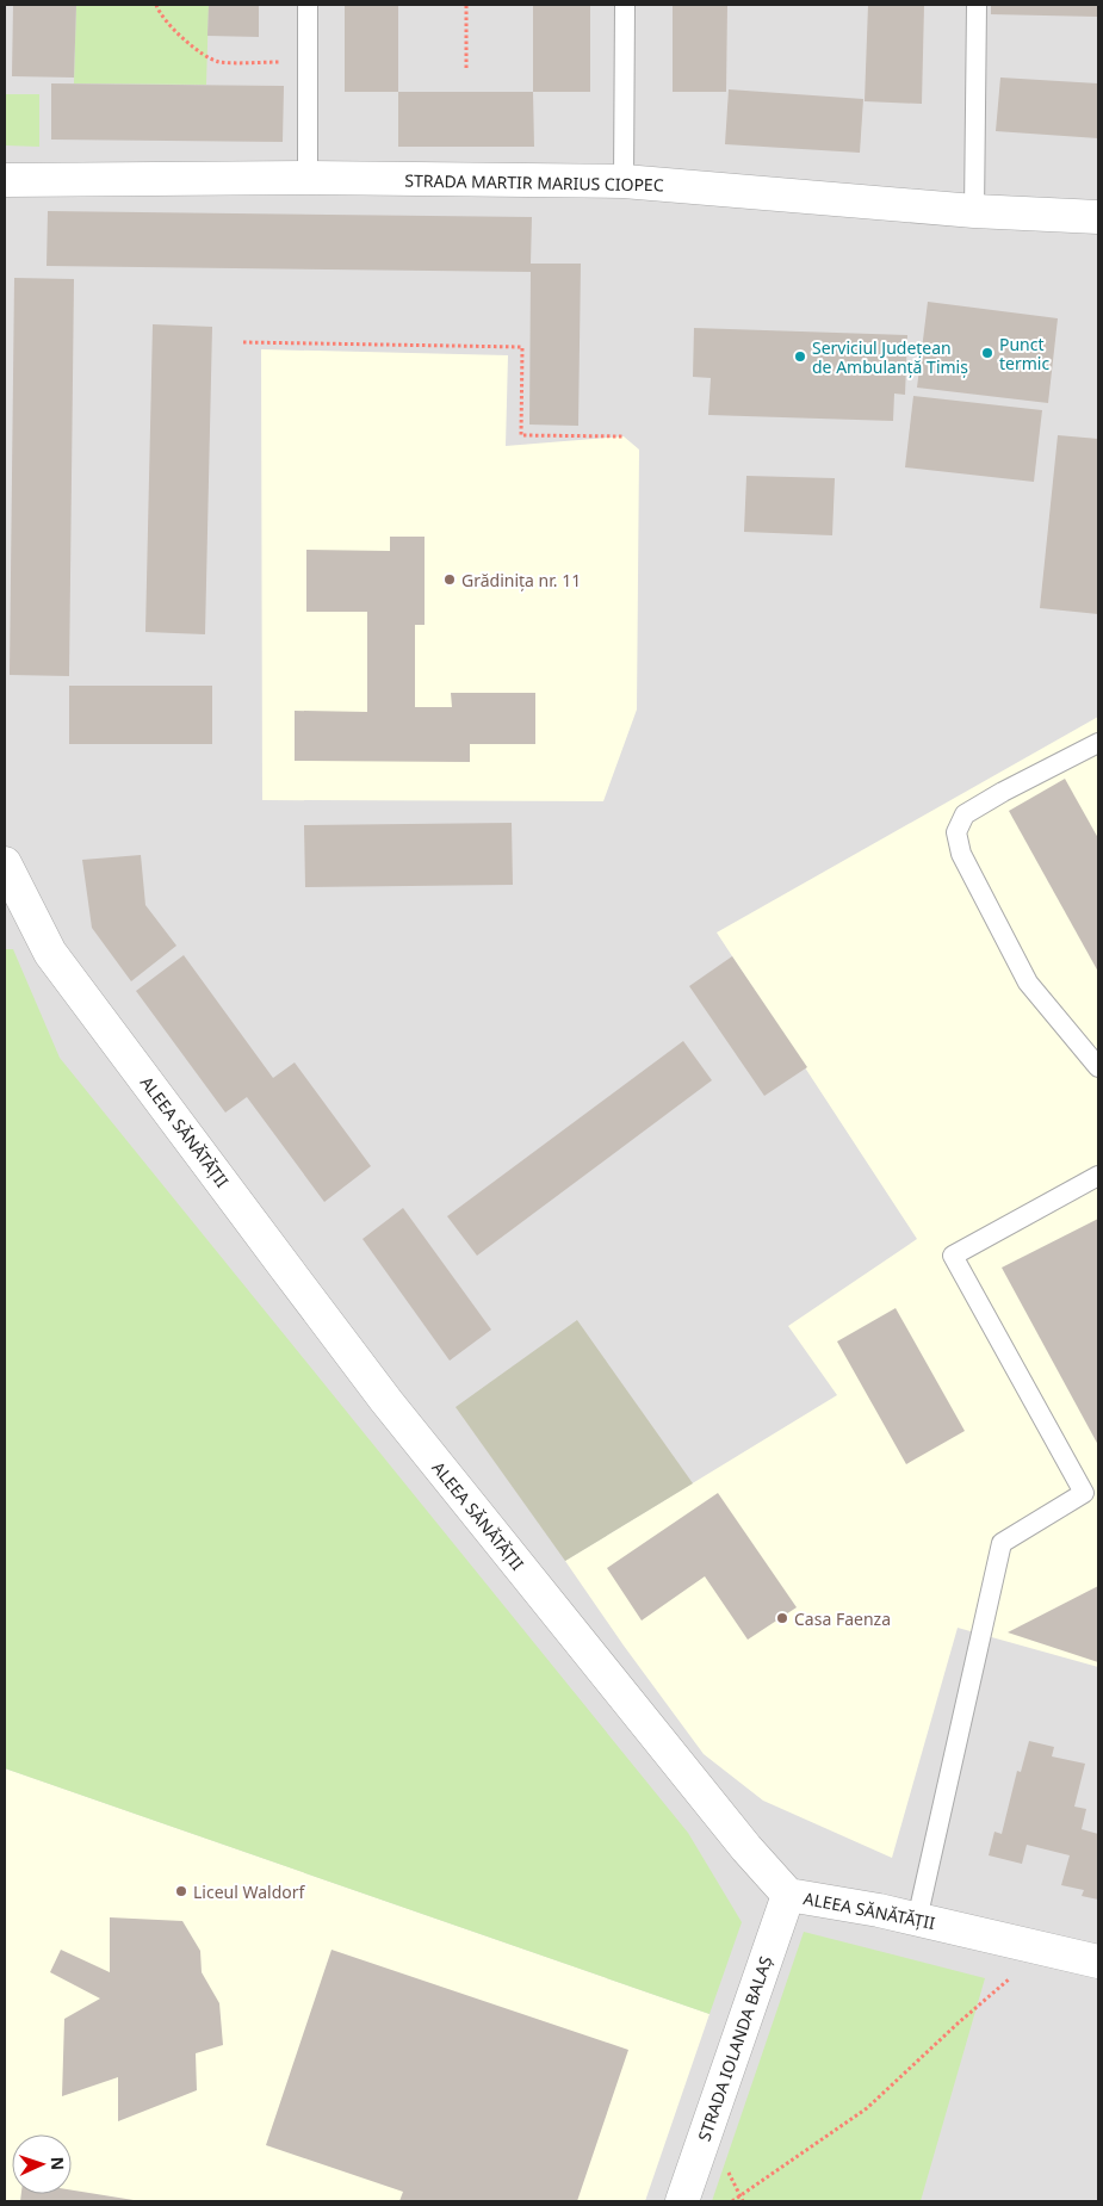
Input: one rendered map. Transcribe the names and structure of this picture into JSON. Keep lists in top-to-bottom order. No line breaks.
{"streets":{"street":["STRADA MARTIR MARIUS CIOPEC","ALEEA SĂNĂTĂȚII","STRADA IOLANDA BALAȘ"]},"crossings":[["ALEEA SĂNĂTĂȚII","STRADA IOLANDA BALAȘ"]],"places":["Punct termic","Serviciul Județean de Ambulanță Timiș","Grădinița nr. 11","Casa Faenza","Liceul Waldorf"],"north":"right"}
